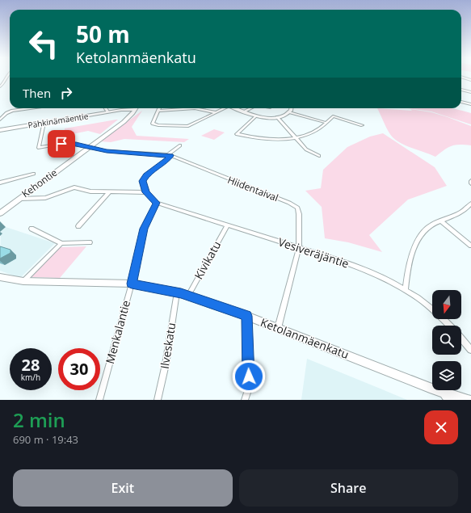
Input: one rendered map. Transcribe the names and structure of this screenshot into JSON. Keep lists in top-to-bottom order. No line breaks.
{"streets":{"street":["Pähkinämäentie","Kehontie","Hiidentaival","Vesiveräjäntie","Kivikatu","Menkalantie","Ketolanmäenkatu","Ilveskatu"]},"crossings":[["Pähkinämäentie","Hiidentaival"],["Kehontie","Hiidentaival"],["Hiidentaival","Vesiveräjäntie"],["Hiidentaival","Ketolanmäenkatu"],["Vesiveräjäntie","Kivikatu"],["Vesiveräjäntie","Menkalantie"],["Kivikatu","Ketolanmäenkatu"],["Menkalantie","Ketolanmäenkatu"],["Ketolanmäenkatu","Ilveskatu"]],"north":"bottom","page":{"turn":["50 m","Ketolanmäenkatu"],"then":"Then","speed":"28 km/h","limit":"30","heading":["2 min","690 m · 19:43"],"buttons":["Exit","Share"]}}
